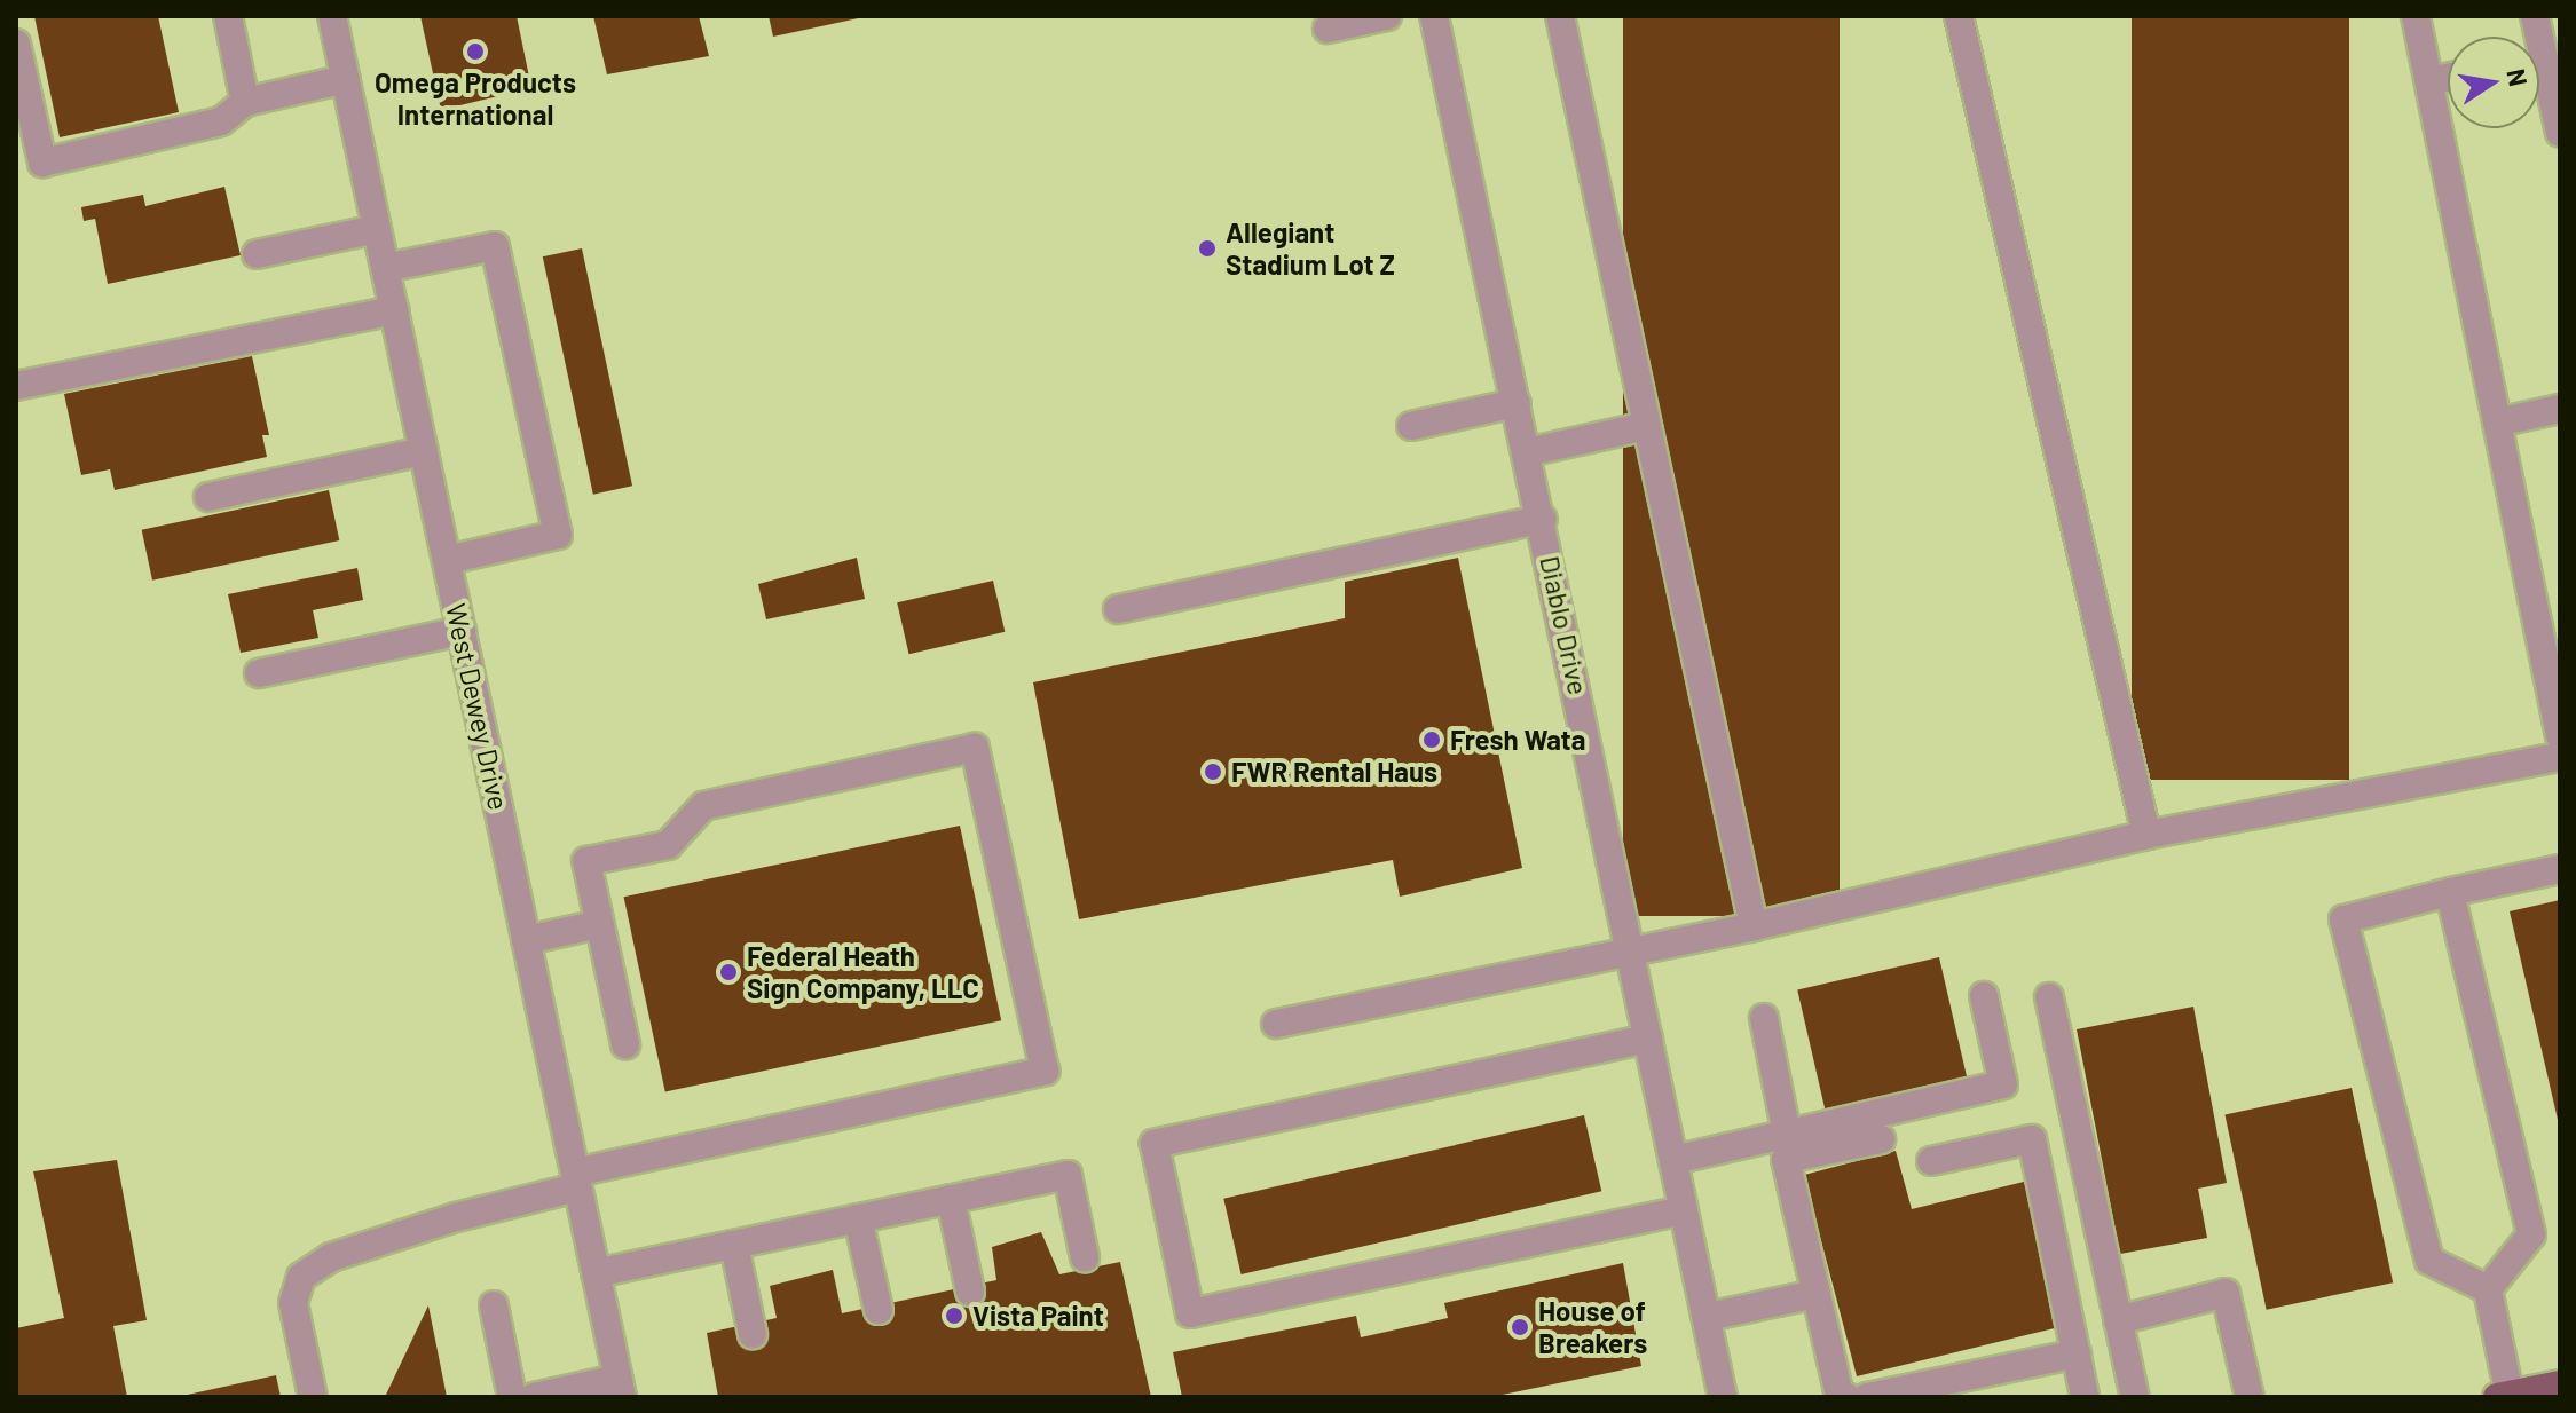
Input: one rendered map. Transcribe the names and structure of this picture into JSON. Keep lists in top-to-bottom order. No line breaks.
{"streets":{"street":["Diablo Drive","West Dewey Drive"]},"places":["Omega Products International","Allegiant Stadium Lot Z","Fresh Wata","FWR Rental Haus","Federal Heath Sign Company, LLC","Vista Paint","House of Breakers"],"north":"right"}
